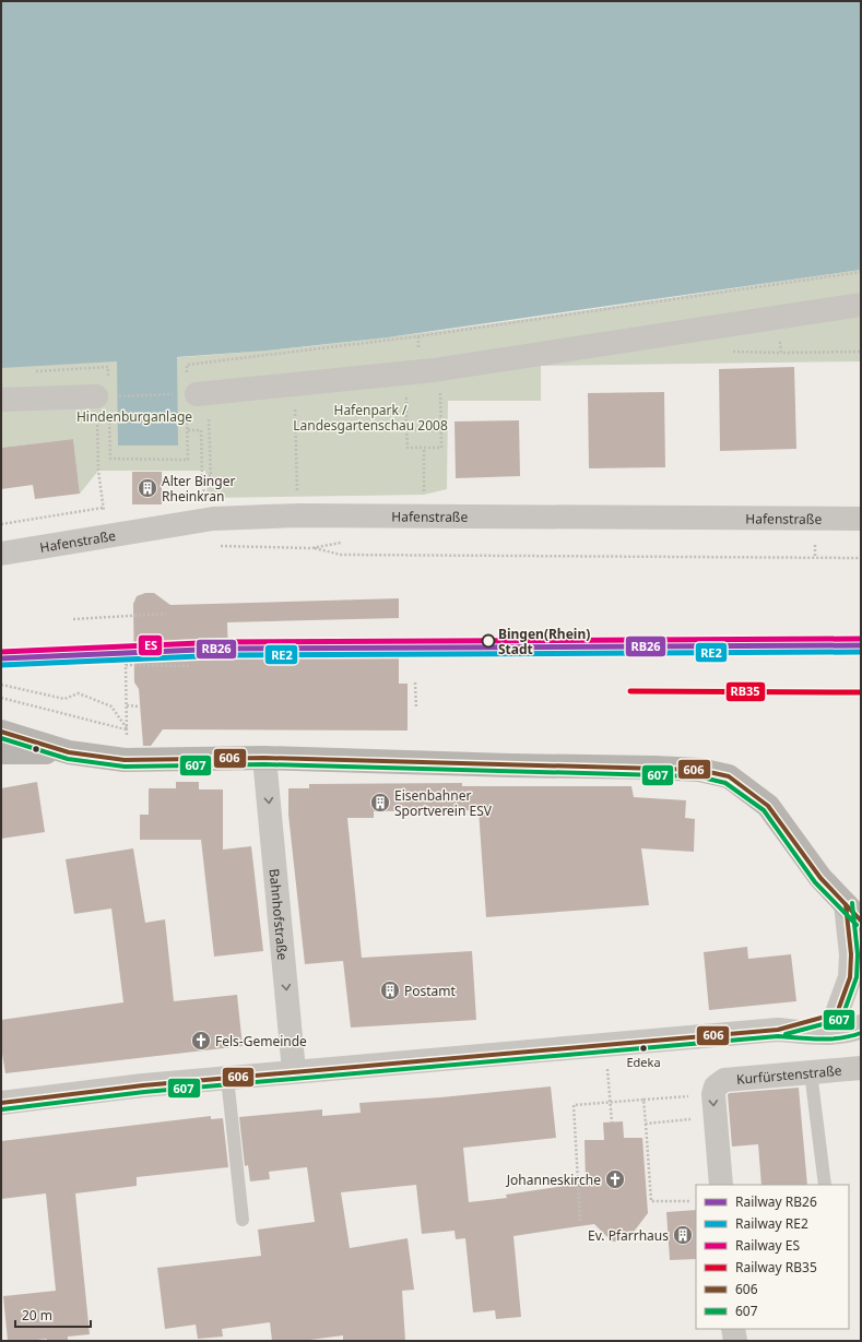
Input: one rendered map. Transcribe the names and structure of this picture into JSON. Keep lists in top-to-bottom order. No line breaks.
{"streets":{"street":["Hafenstraße","Bahnhofstraße","Kurfürstenstraße"]},"one_way":["Bahnhofstraße"],"parks":["Hafenpark / Landesgartenschau 2008","Hindenburganlage"],"places":{"building":["Alter Binger Rheinkran","Eisenbahner Sportverein ESV","Postamt","Ev. Pfarrhaus"],"other":["Bingen(Rhein) Stadt","Edeka"],"church":["Fels-Gemeinde","Johanneskirche"]},"lines":["rail line ES","rail line RB26","rail line RE2","rail line RB35","transit line 606","transit line 607"],"legend":["Railway RB26","Railway RE2","Railway ES","Railway RB35","606","607"],"scale_bar":"20 m"}
